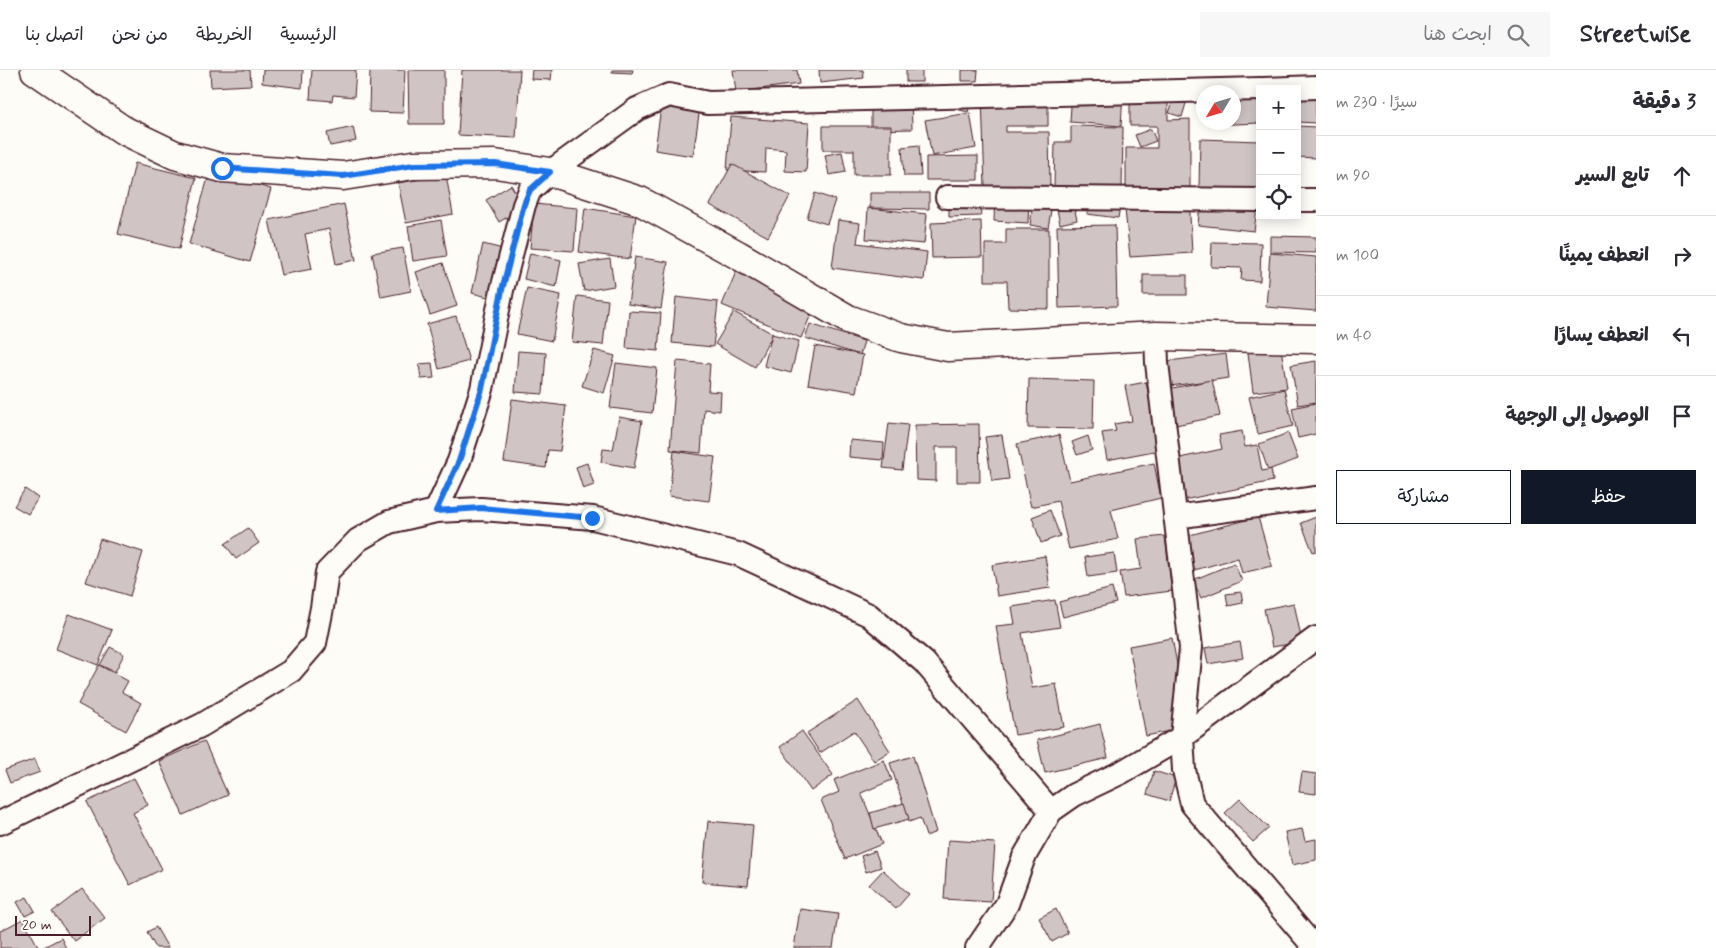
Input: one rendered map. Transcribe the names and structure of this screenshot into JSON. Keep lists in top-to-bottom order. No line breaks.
{"scale_bar":"20 m","north":"bottom left","page":{"header":"Streetwise","search":"ابحث هنا","nav":["الرئيسية","الخريطة","من نحن","اتصل بنا"],"heading":["3 دقيقة","سيرًا · 230 m"],"map_buttons":["+","−"],"list":[["تابع السير","90 m"],["انعطف يمينًا","100 m"],["انعطف يسارًا","40 m"],"الوصول إلى الوجهة"],"buttons":["حفظ","مشاركة"],"scale":"20 m"}}
